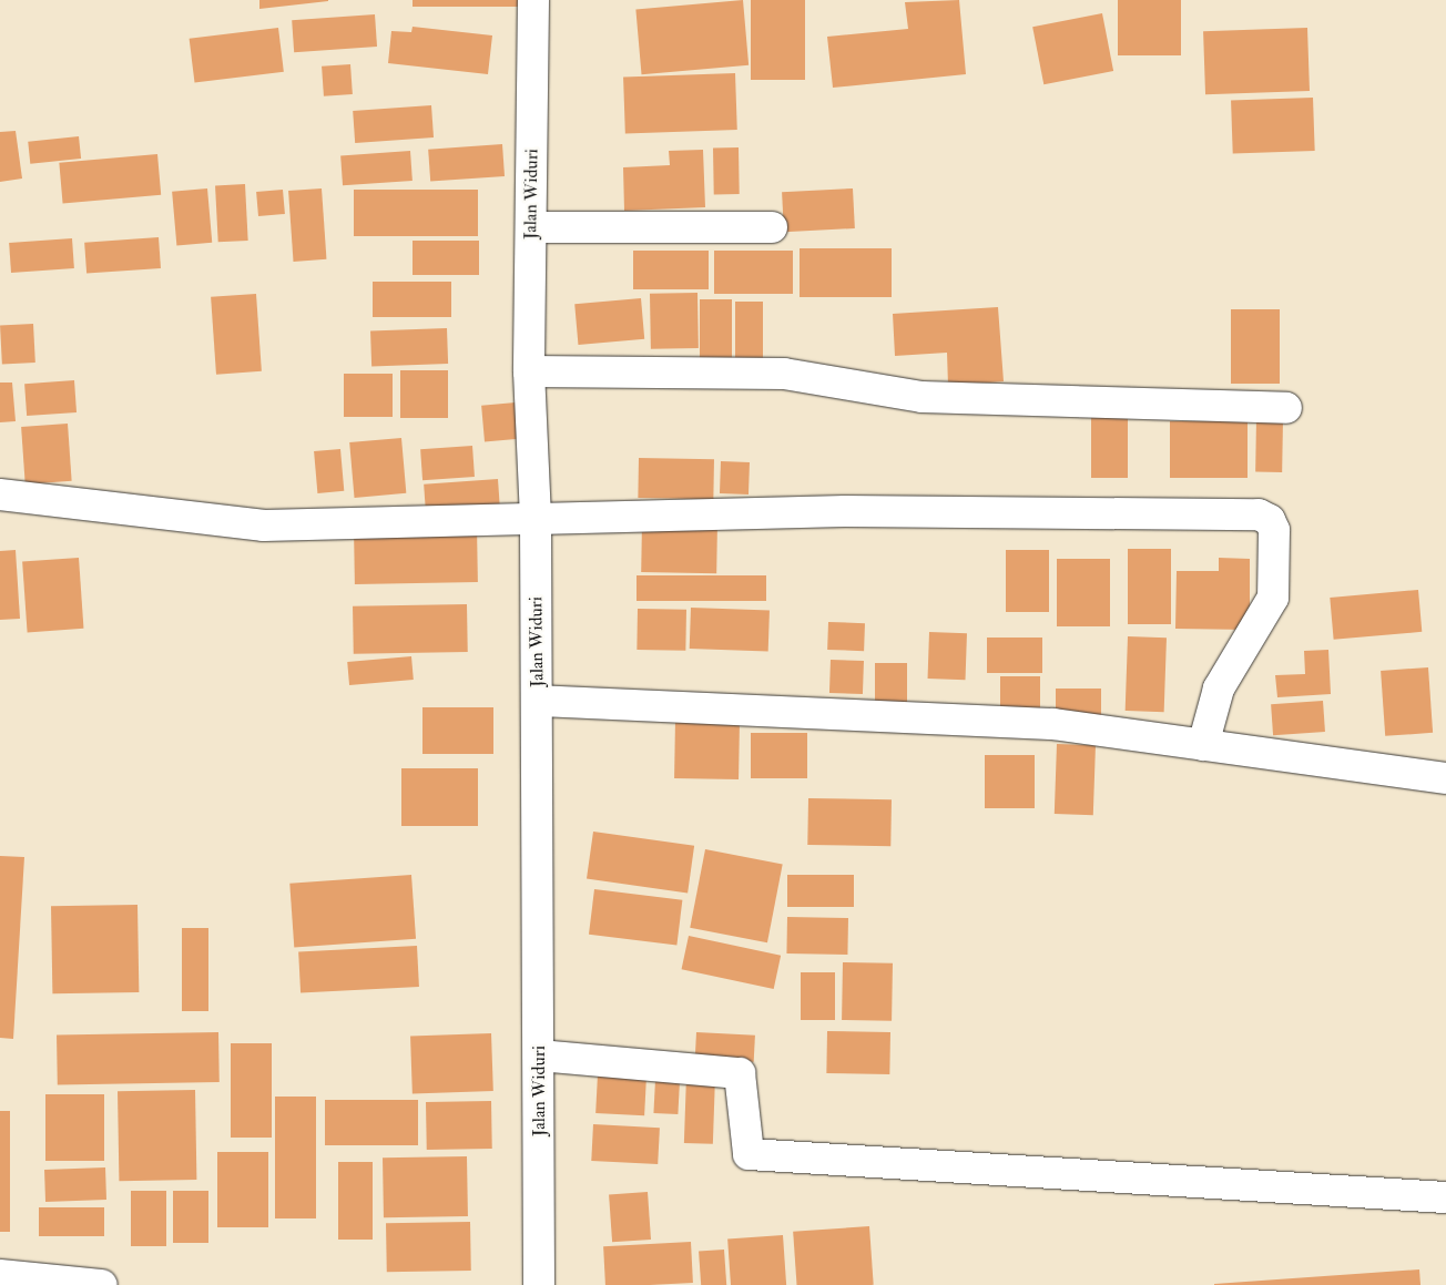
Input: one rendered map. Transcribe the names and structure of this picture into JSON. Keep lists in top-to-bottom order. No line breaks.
{"streets":{"street":["Jalan Widuri"]}}
